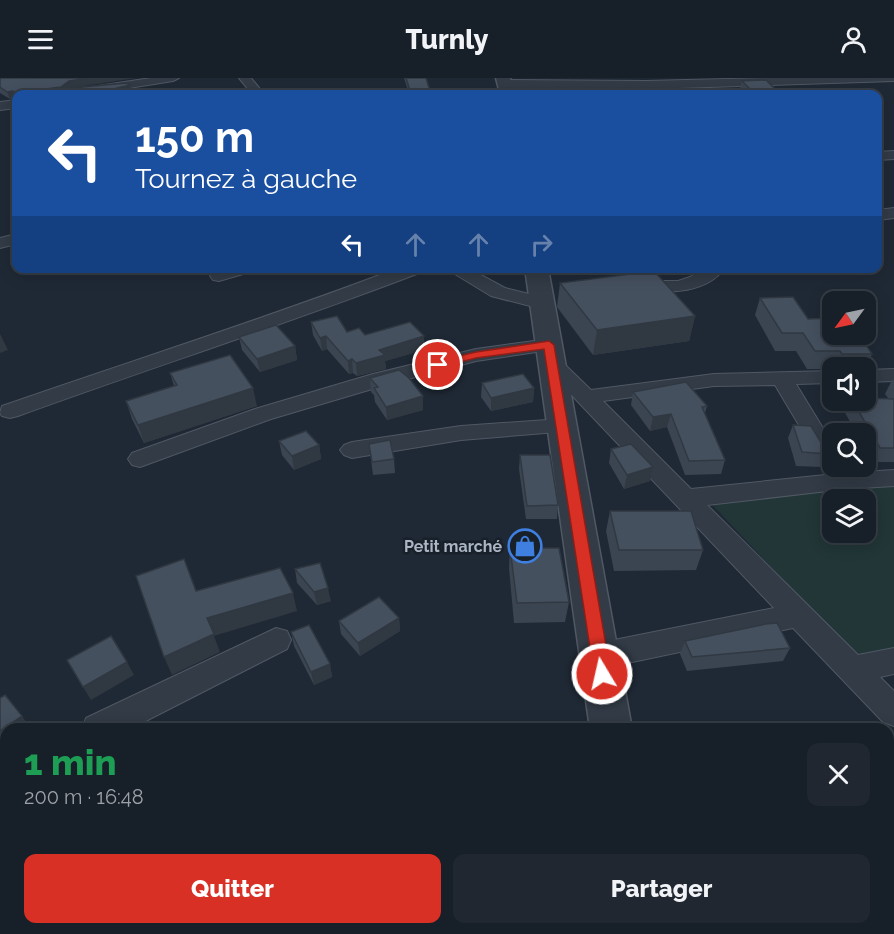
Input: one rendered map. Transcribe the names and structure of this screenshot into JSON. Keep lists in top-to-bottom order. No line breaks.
{"places":{"shop":["Petit marché"]},"north":"bottom left","page":{"header":"Turnly","turn":["150 m","Tournez à gauche"],"heading":["1 min","200 m · 16:48"],"buttons":["Quitter","Partager"]}}
